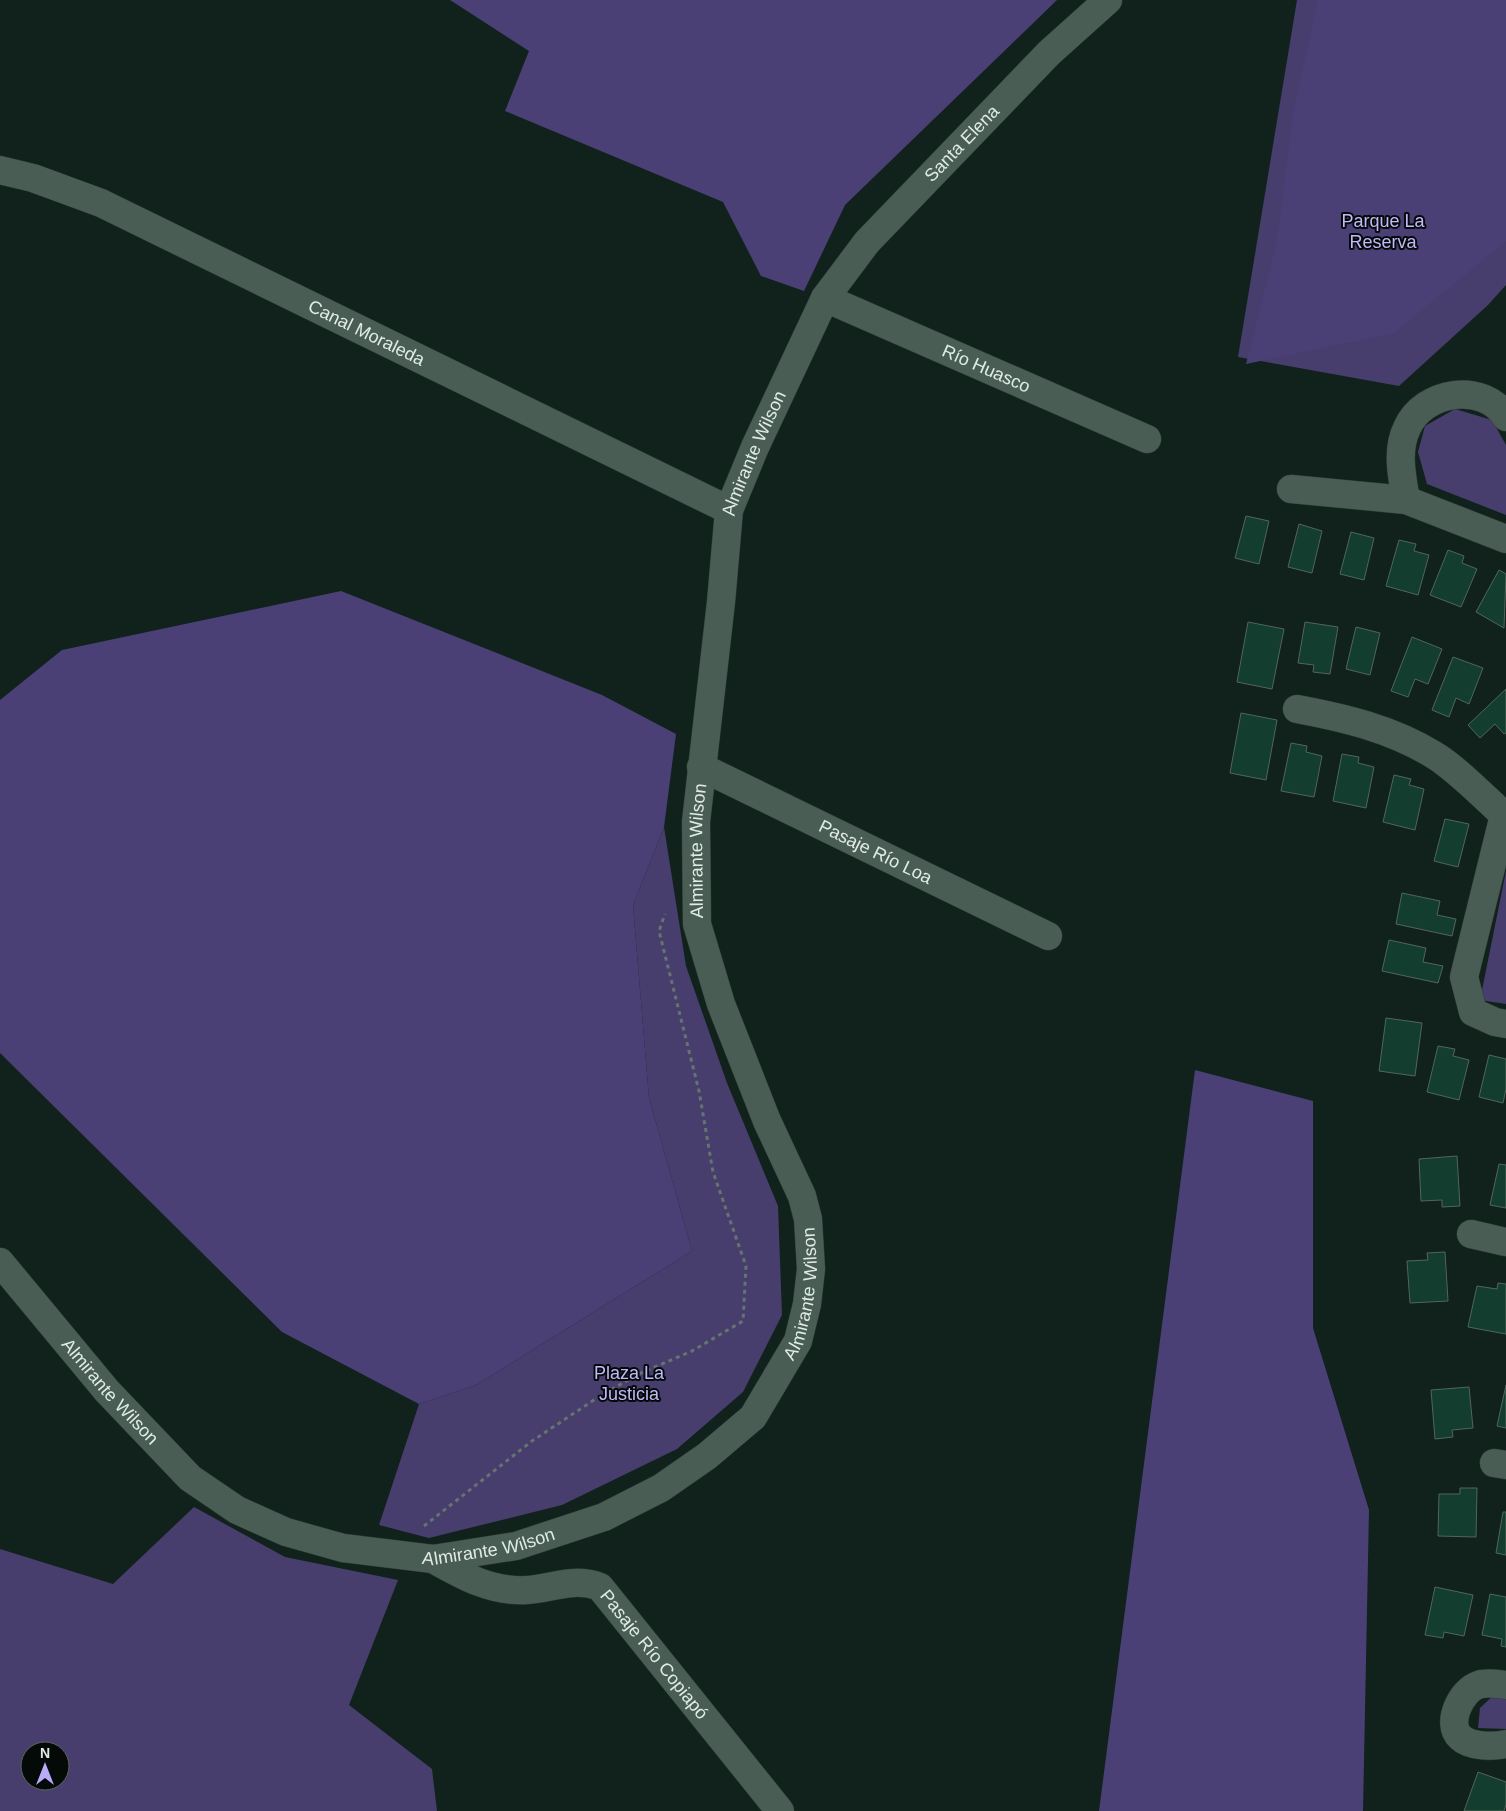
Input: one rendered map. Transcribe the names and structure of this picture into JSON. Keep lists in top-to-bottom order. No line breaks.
{"streets":{"street":["Santa Elena","Canal Moraleda","Río Huasco","Almirante Wilson","Pasaje Río Loa","Pasaje Río Copiapó"]},"crossings":[["Santa Elena","Río Huasco"],["Santa Elena","Almirante Wilson"],["Canal Moraleda","Almirante Wilson"],["Río Huasco","Almirante Wilson"],["Almirante Wilson","Pasaje Río Loa"],["Almirante Wilson","Pasaje Río Copiapó"]],"parks":["Parque La Reserva","Plaza La Justicia"],"north":"top"}
